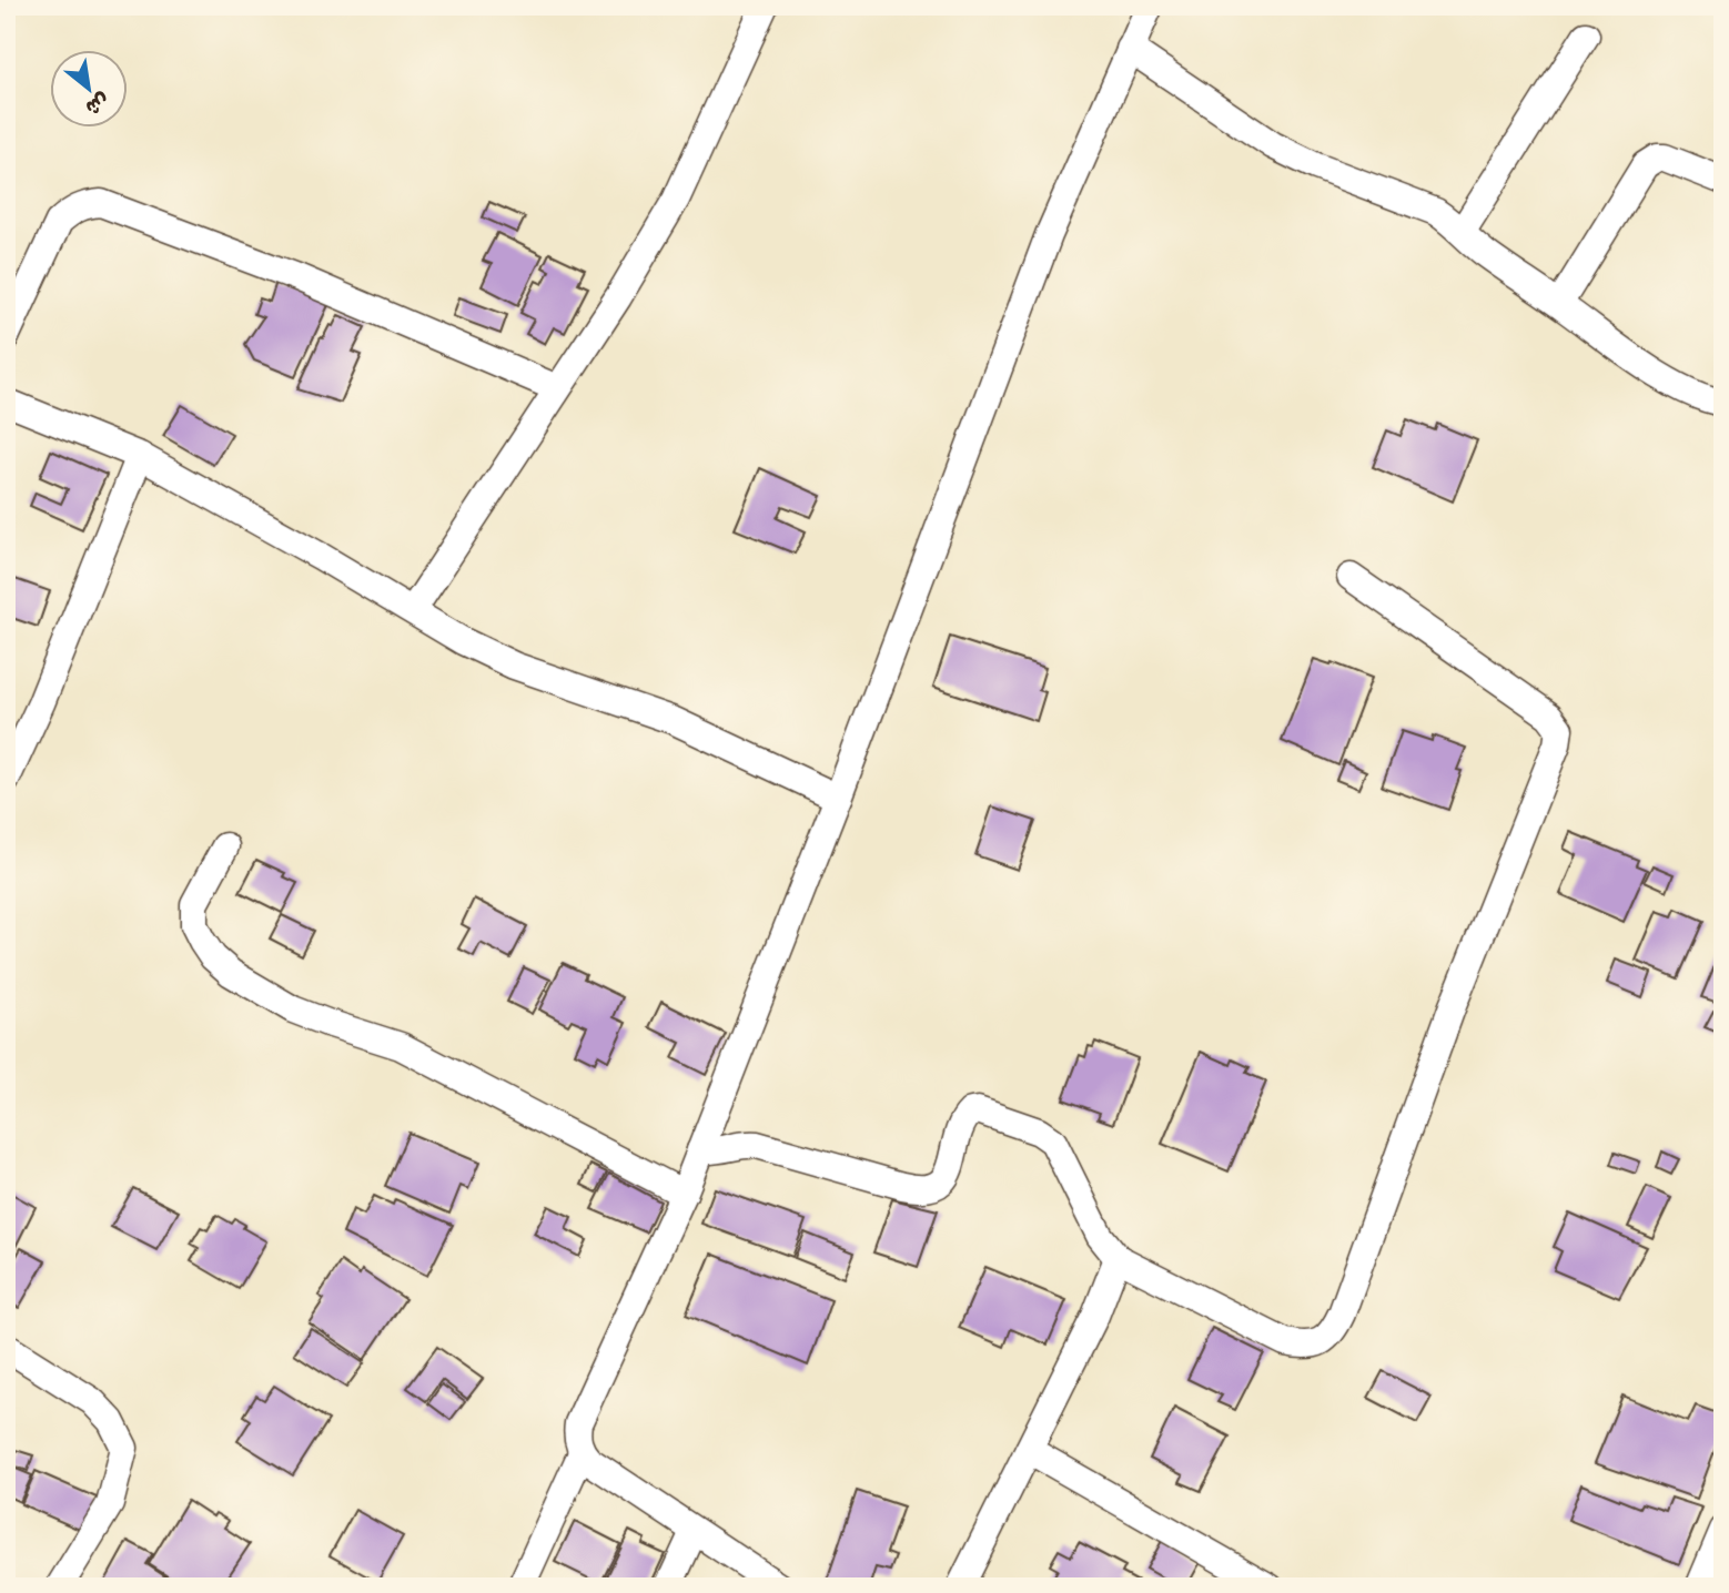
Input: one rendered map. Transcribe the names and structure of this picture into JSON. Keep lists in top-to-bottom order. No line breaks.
{"north":"bottom right"}
